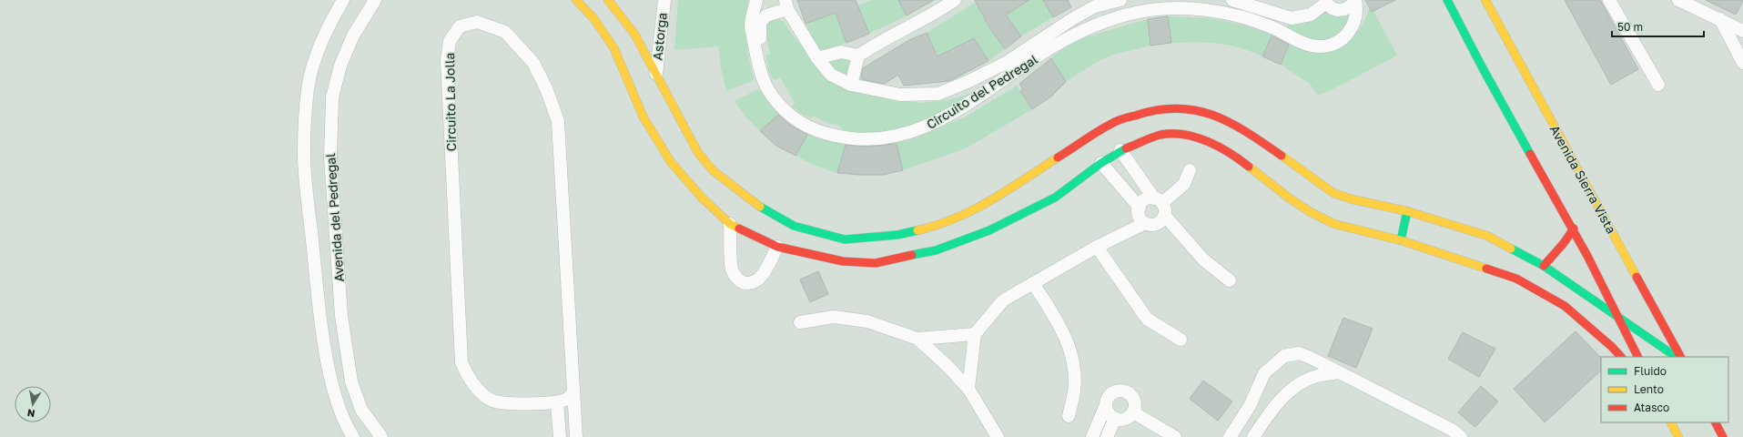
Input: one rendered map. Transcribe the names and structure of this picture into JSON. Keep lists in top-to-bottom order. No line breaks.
{"streets":{"street":["Astorga","Circuito del Pedregal","Circuito La Jolla","Avenida Sierra Vista","Avenida del Pedregal"]},"legend":["Fluido","Lento","Atasco"],"scale_bar":"50 m","north":"bottom"}
